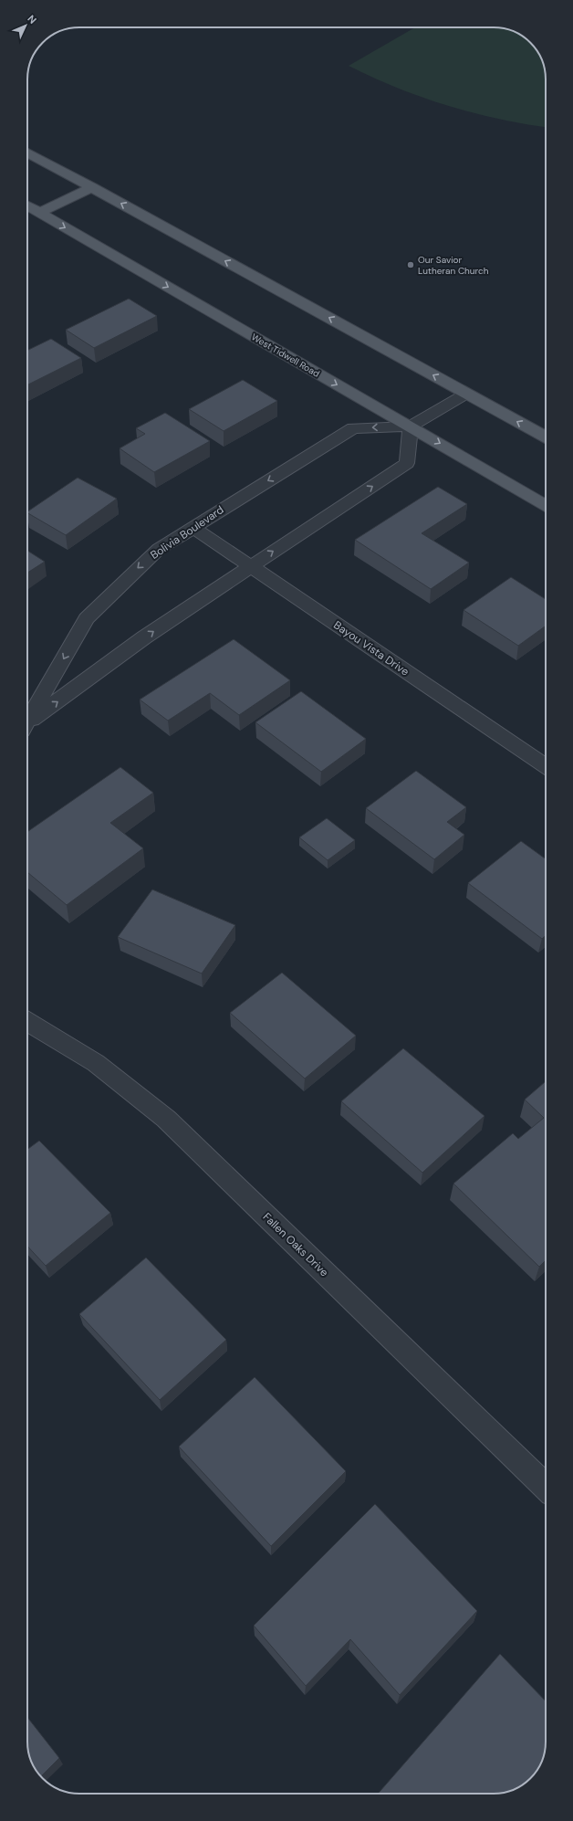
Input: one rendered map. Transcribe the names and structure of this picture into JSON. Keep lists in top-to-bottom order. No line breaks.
{"streets":{"main road":["West Tidwell Road"],"street":["Bolivia Boulevard","Bayou Vista Drive","Fallen Oaks Drive"]},"crossings":[["West Tidwell Road","Bolivia Boulevard"],["Bolivia Boulevard","Bayou Vista Drive"]],"places":["Our Savior Lutheran Church"],"north":"top right"}
